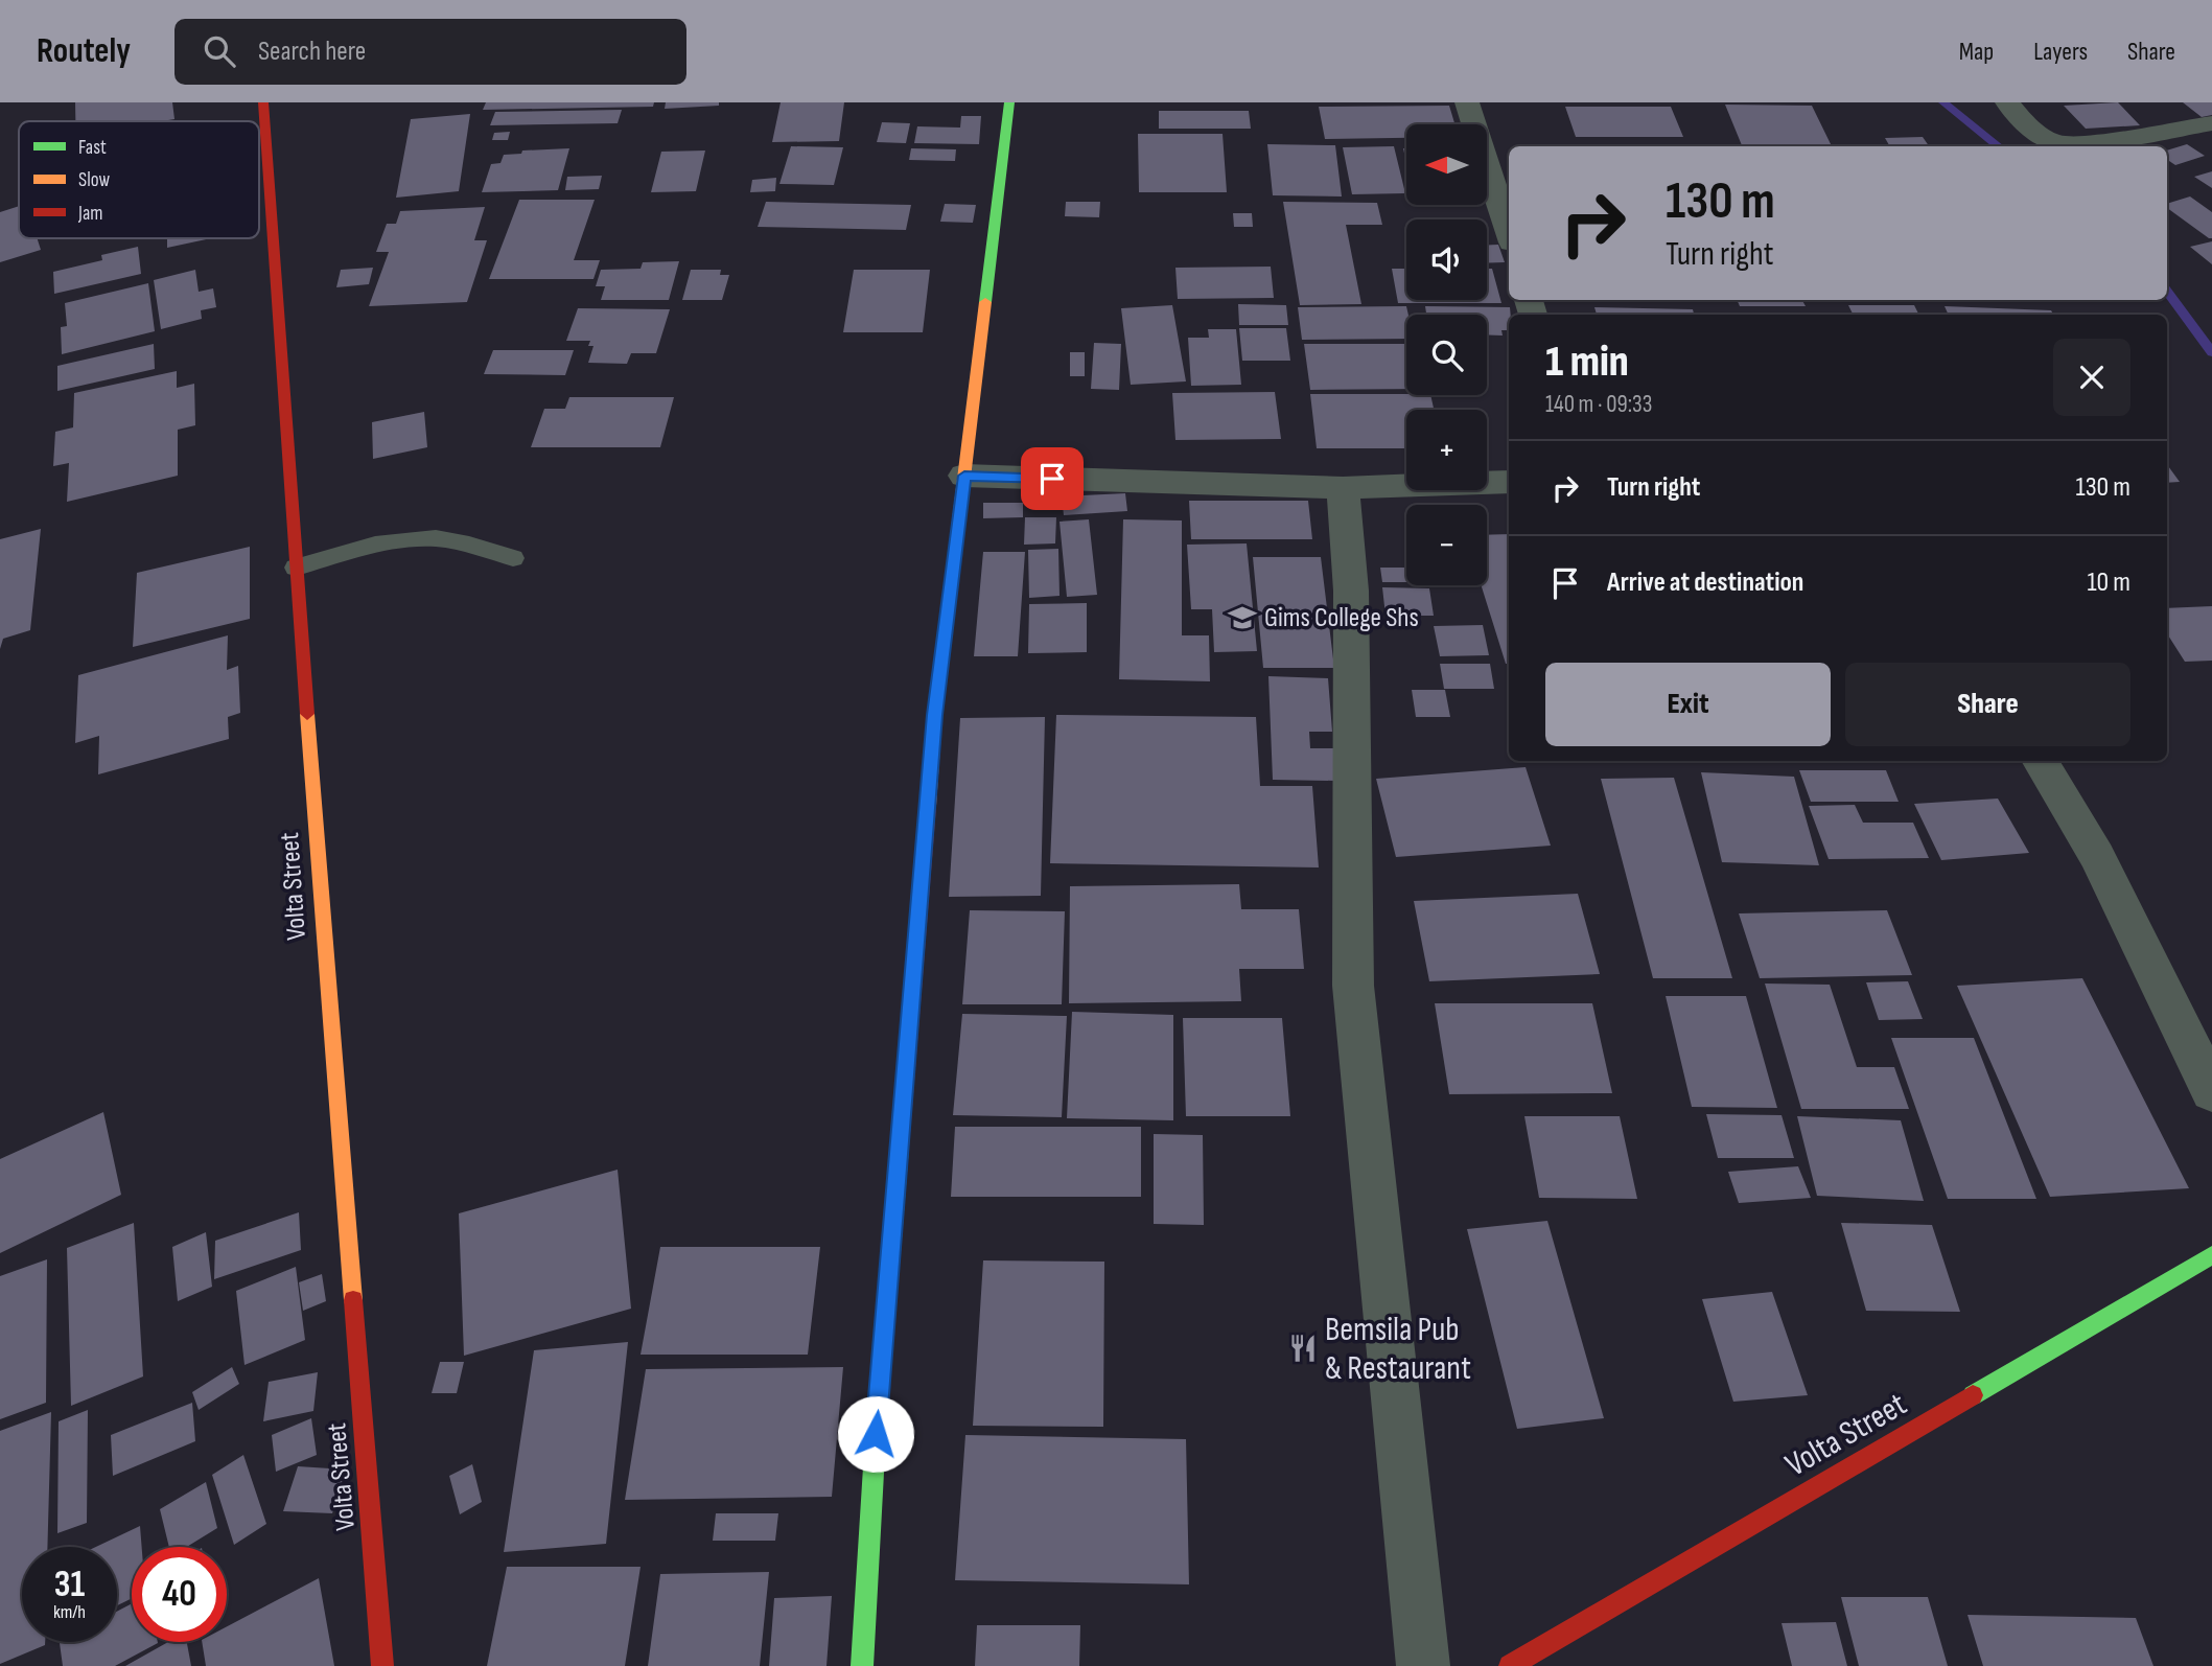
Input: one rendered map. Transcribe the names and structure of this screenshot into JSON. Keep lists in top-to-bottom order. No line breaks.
{"streets":{"street":["Volta Street"]},"places":{"school or university":["Gims College Shs"],"restaurant":["Bemsila Pub & Restaurant"]},"legend":["Fast","Slow","Jam"],"north":"left","page":{"header":"Routely","search":"Search here","nav":["Map","Layers","Share"],"map_buttons":["+","−"],"turn":["130 m","Turn right"],"heading":["1 min","140 m · 09:33"],"list":[{"name":"Turn right","value":"130 m"},{"name":"Arrive at destination","value":"10 m"}],"buttons":["Exit","Share"],"speed":"31 km/h","limit":"40"}}
